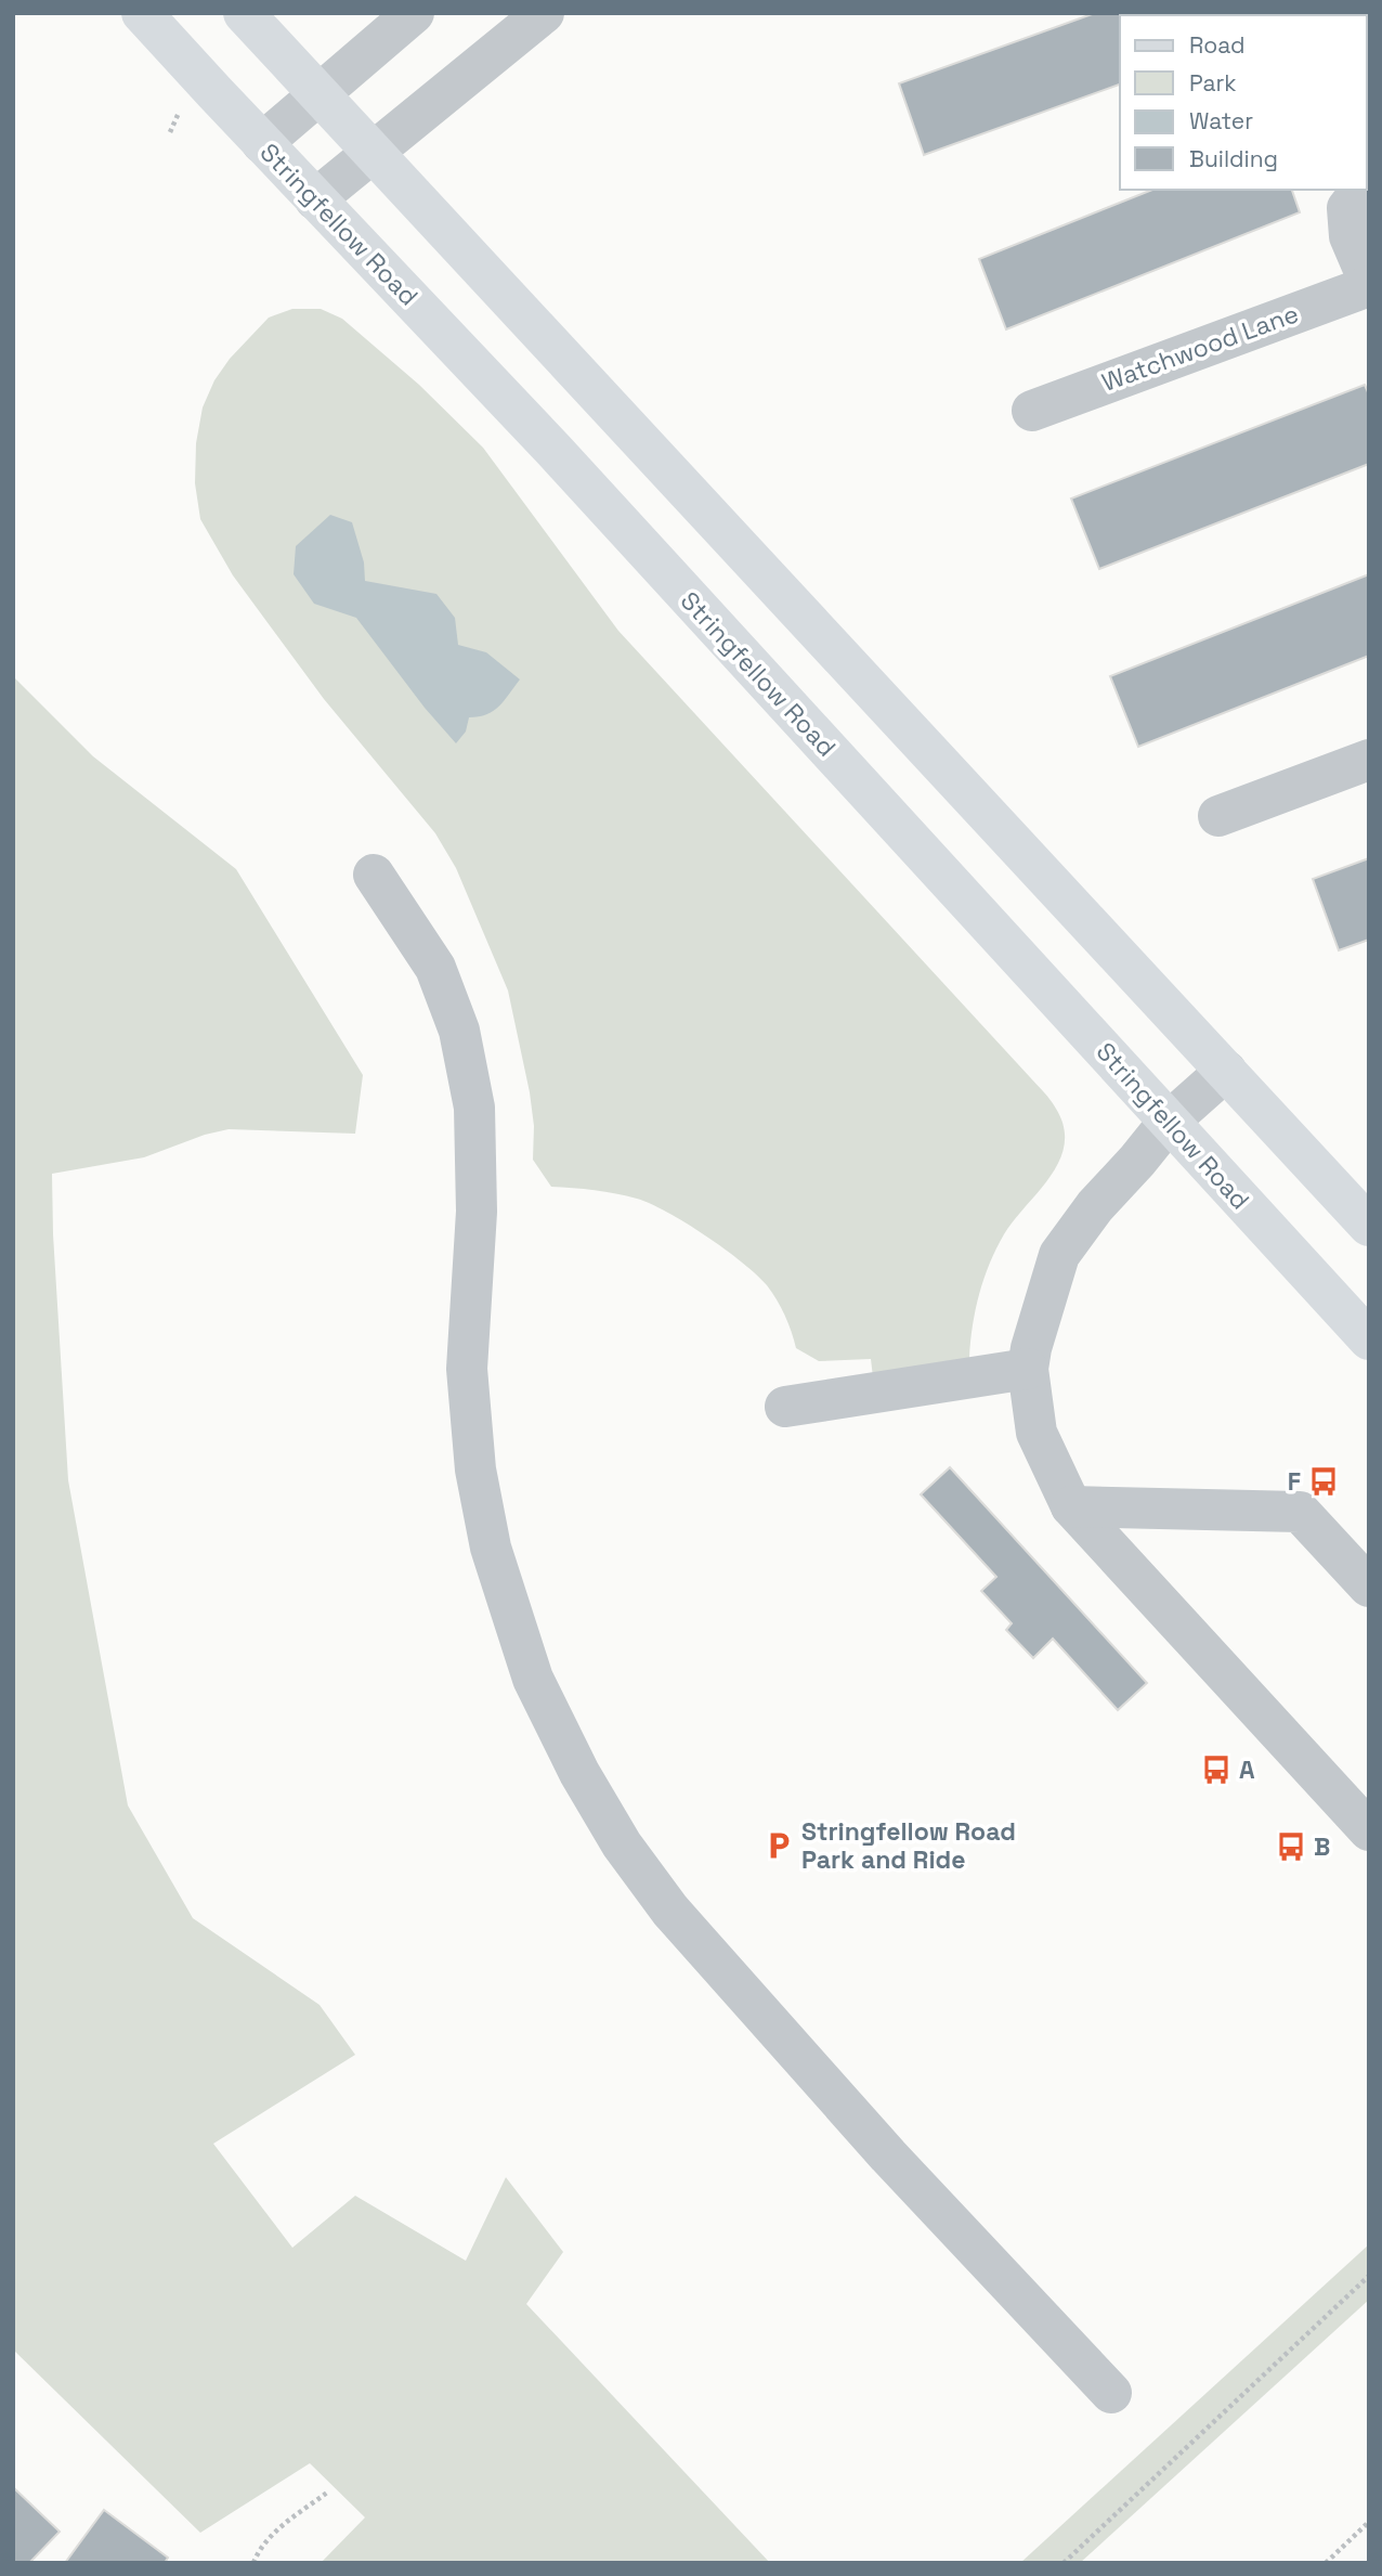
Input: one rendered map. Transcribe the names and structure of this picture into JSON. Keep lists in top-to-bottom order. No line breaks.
{"streets":{"main road":["Stringfellow Road"],"street":["Watchwood Lane"]},"places":{"bus stop":["F","A","B"],"parking":["Stringfellow Road Park and Ride"]},"legend":["Road","Park","Water","Building"]}
